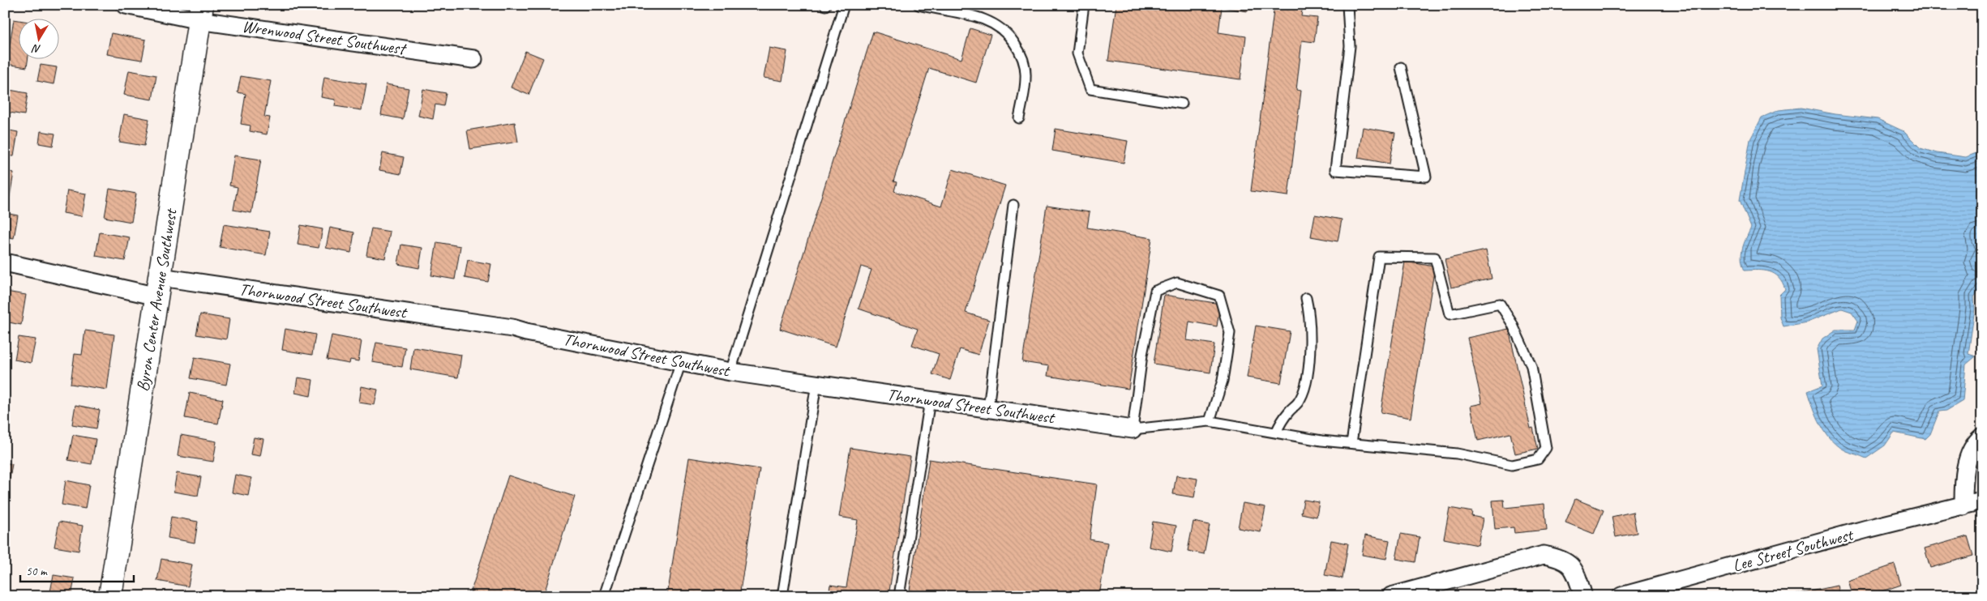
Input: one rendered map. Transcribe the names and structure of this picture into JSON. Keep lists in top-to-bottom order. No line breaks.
{"streets":{"main road":["Byron Center Avenue Southwest"],"street":["Wrenwood Street Southwest","Thornwood Street Southwest","Lee Street Southwest"]},"crossings":[["Wrenwood Street Southwest","Byron Center Avenue Southwest"],["Byron Center Avenue Southwest","Thornwood Street Southwest"]],"scale_bar":"50 m","north":"bottom"}
